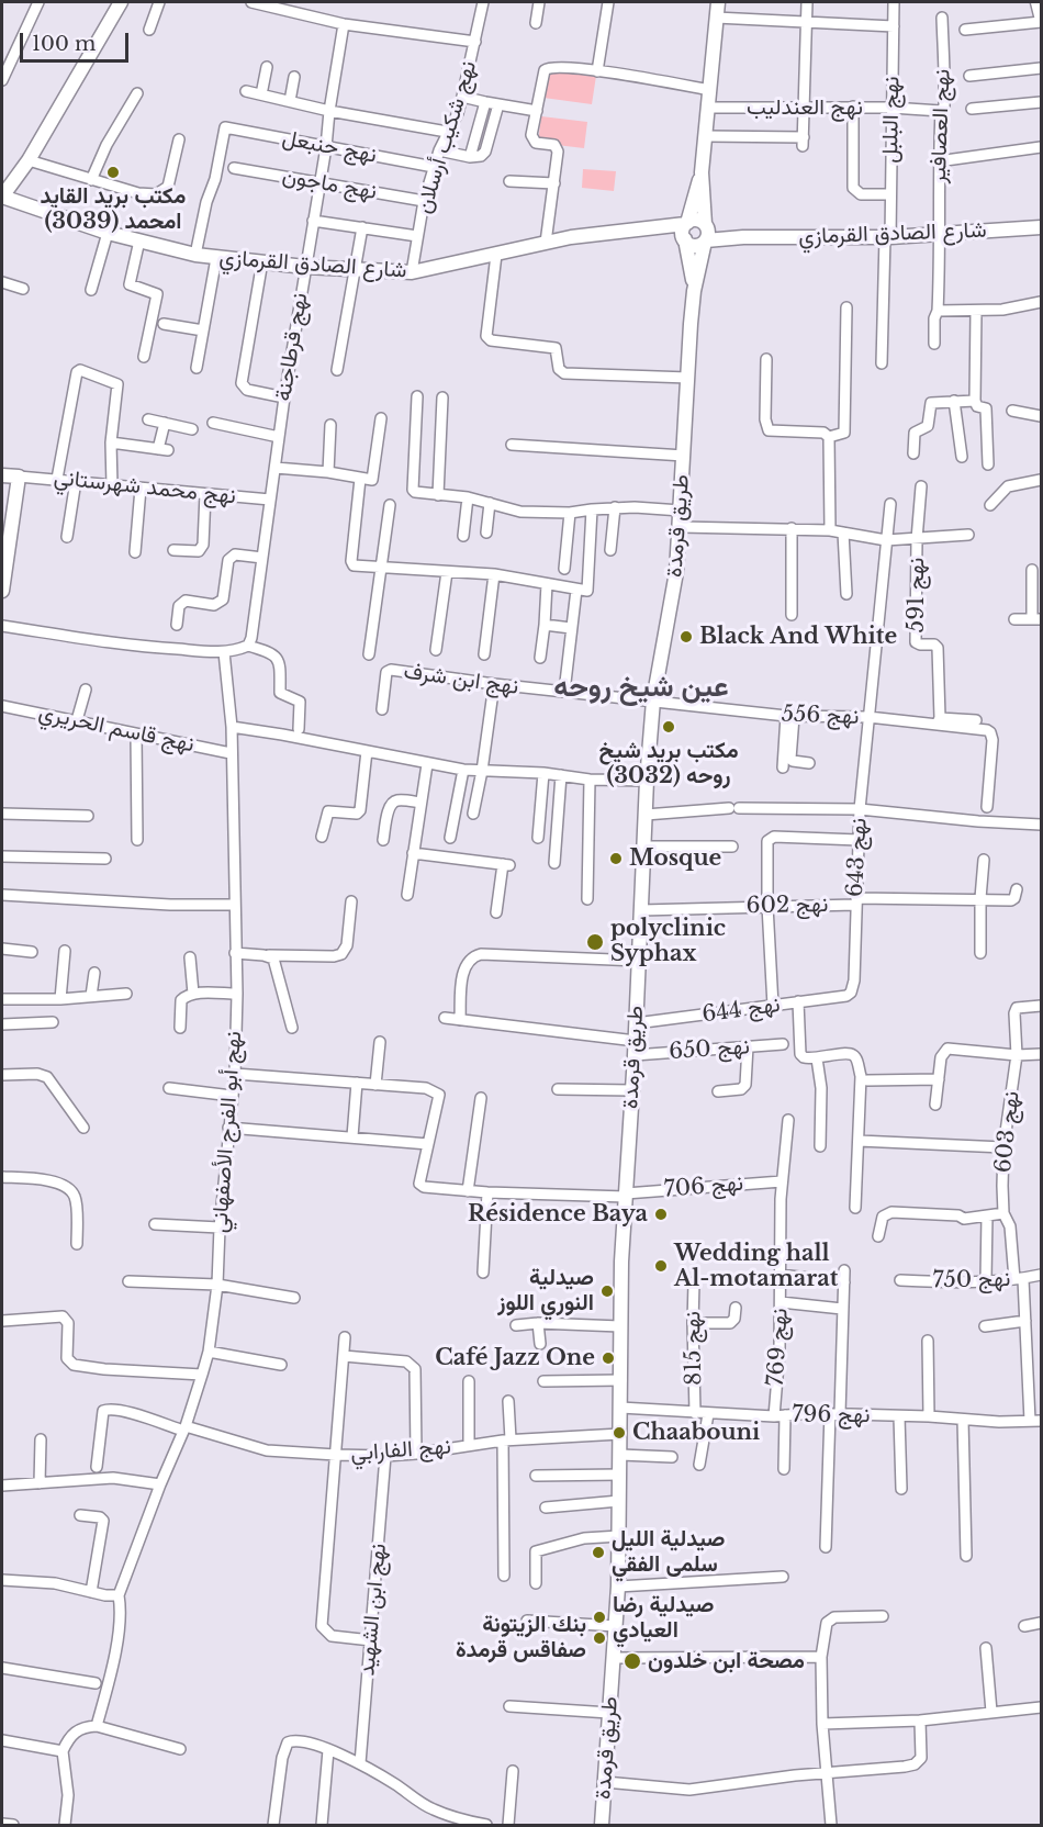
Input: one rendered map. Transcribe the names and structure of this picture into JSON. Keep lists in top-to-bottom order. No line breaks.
{"streets":{"main road":["شارع الصادق القرمازي","طريق قرمدة"],"street":["نهج العندليب","نهج البلبل","نهج العصافير","نهج شكيب أرسلان","نهج حنبعل","نهج ماجون","نهج قرطاجنة","نهج محمد شهرستاني","نهج 591","نهج ابن شرف","نهج 556","نهج قاسم الحريري","نهج 643","نهج 602","نهج 644","نهج 650","نهج أبو الفرج الأصفهاني","نهج 603","نهج 706","نهج 750","نهج 769","نهج 815","نهج 796","نهج الفارابي","نهج ابن الشهيد"]},"crossings":[["نهج العندليب","نهج البلبل"],["نهج العندليب","نهج العصافير"],["نهج العندليب","طريق قرمدة"],["نهج البلبل","شارع الصادق القرمازي"],["نهج العصافير","شارع الصادق القرمازي"],["نهج شكيب أرسلان","نهج حنبعل"],["نهج شكيب أرسلان","نهج ماجون"],["نهج شكيب أرسلان","شارع الصادق القرمازي"],["نهج حنبعل","شارع الصادق القرمازي"],["نهج حنبعل","نهج قرطاجنة"],["نهج ماجون","نهج قرطاجنة"],["شارع الصادق القرمازي","نهج قرطاجنة"],["شارع الصادق القرمازي","طريق قرمدة"],["نهج قرطاجنة","نهج محمد شهرستاني"],["طريق قرمدة","نهج ابن شرف"],["طريق قرمدة","نهج 556"],["طريق قرمدة","نهج 602"],["طريق قرمدة","نهج 644"],["طريق قرمدة","نهج 650"],["طريق قرمدة","نهج 706"],["طريق قرمدة","نهج 796"],["طريق قرمدة","نهج الفارابي"],["نهج 591","نهج 556"],["نهج ابن شرف","نهج 556"],["نهج 556","نهج 643"],["نهج قاسم الحريري","نهج أبو الفرج الأصفهاني"],["نهج 643","نهج 602"],["نهج 643","نهج 644"],["نهج أبو الفرج الأصفهاني","نهج الفارابي"],["نهج 603","نهج 750"],["نهج 603","نهج 796"],["نهج 706","نهج 769"],["نهج 769","نهج 796"],["نهج 815","نهج 796"],["نهج الفارابي","نهج ابن الشهيد"]],"districts":["عين شيخ روحه"],"places":["مكتب بريد القايد امحمد (3039)","Black And White","مكتب بريد شيخ روحه (3032)","Mosque","polyclinic Syphax","Résidence Baya","Wedding hall Al-motamarat","صيدلية النوري اللوز","Café Jazz One","Chaabouni","صيدلية الليل سلمى الفقي","صيدلية رضا العيادي","بنك الزيتونة صفاقس قرمدة","مصحة ابن خلدون"],"scale_bar":"100 m"}
